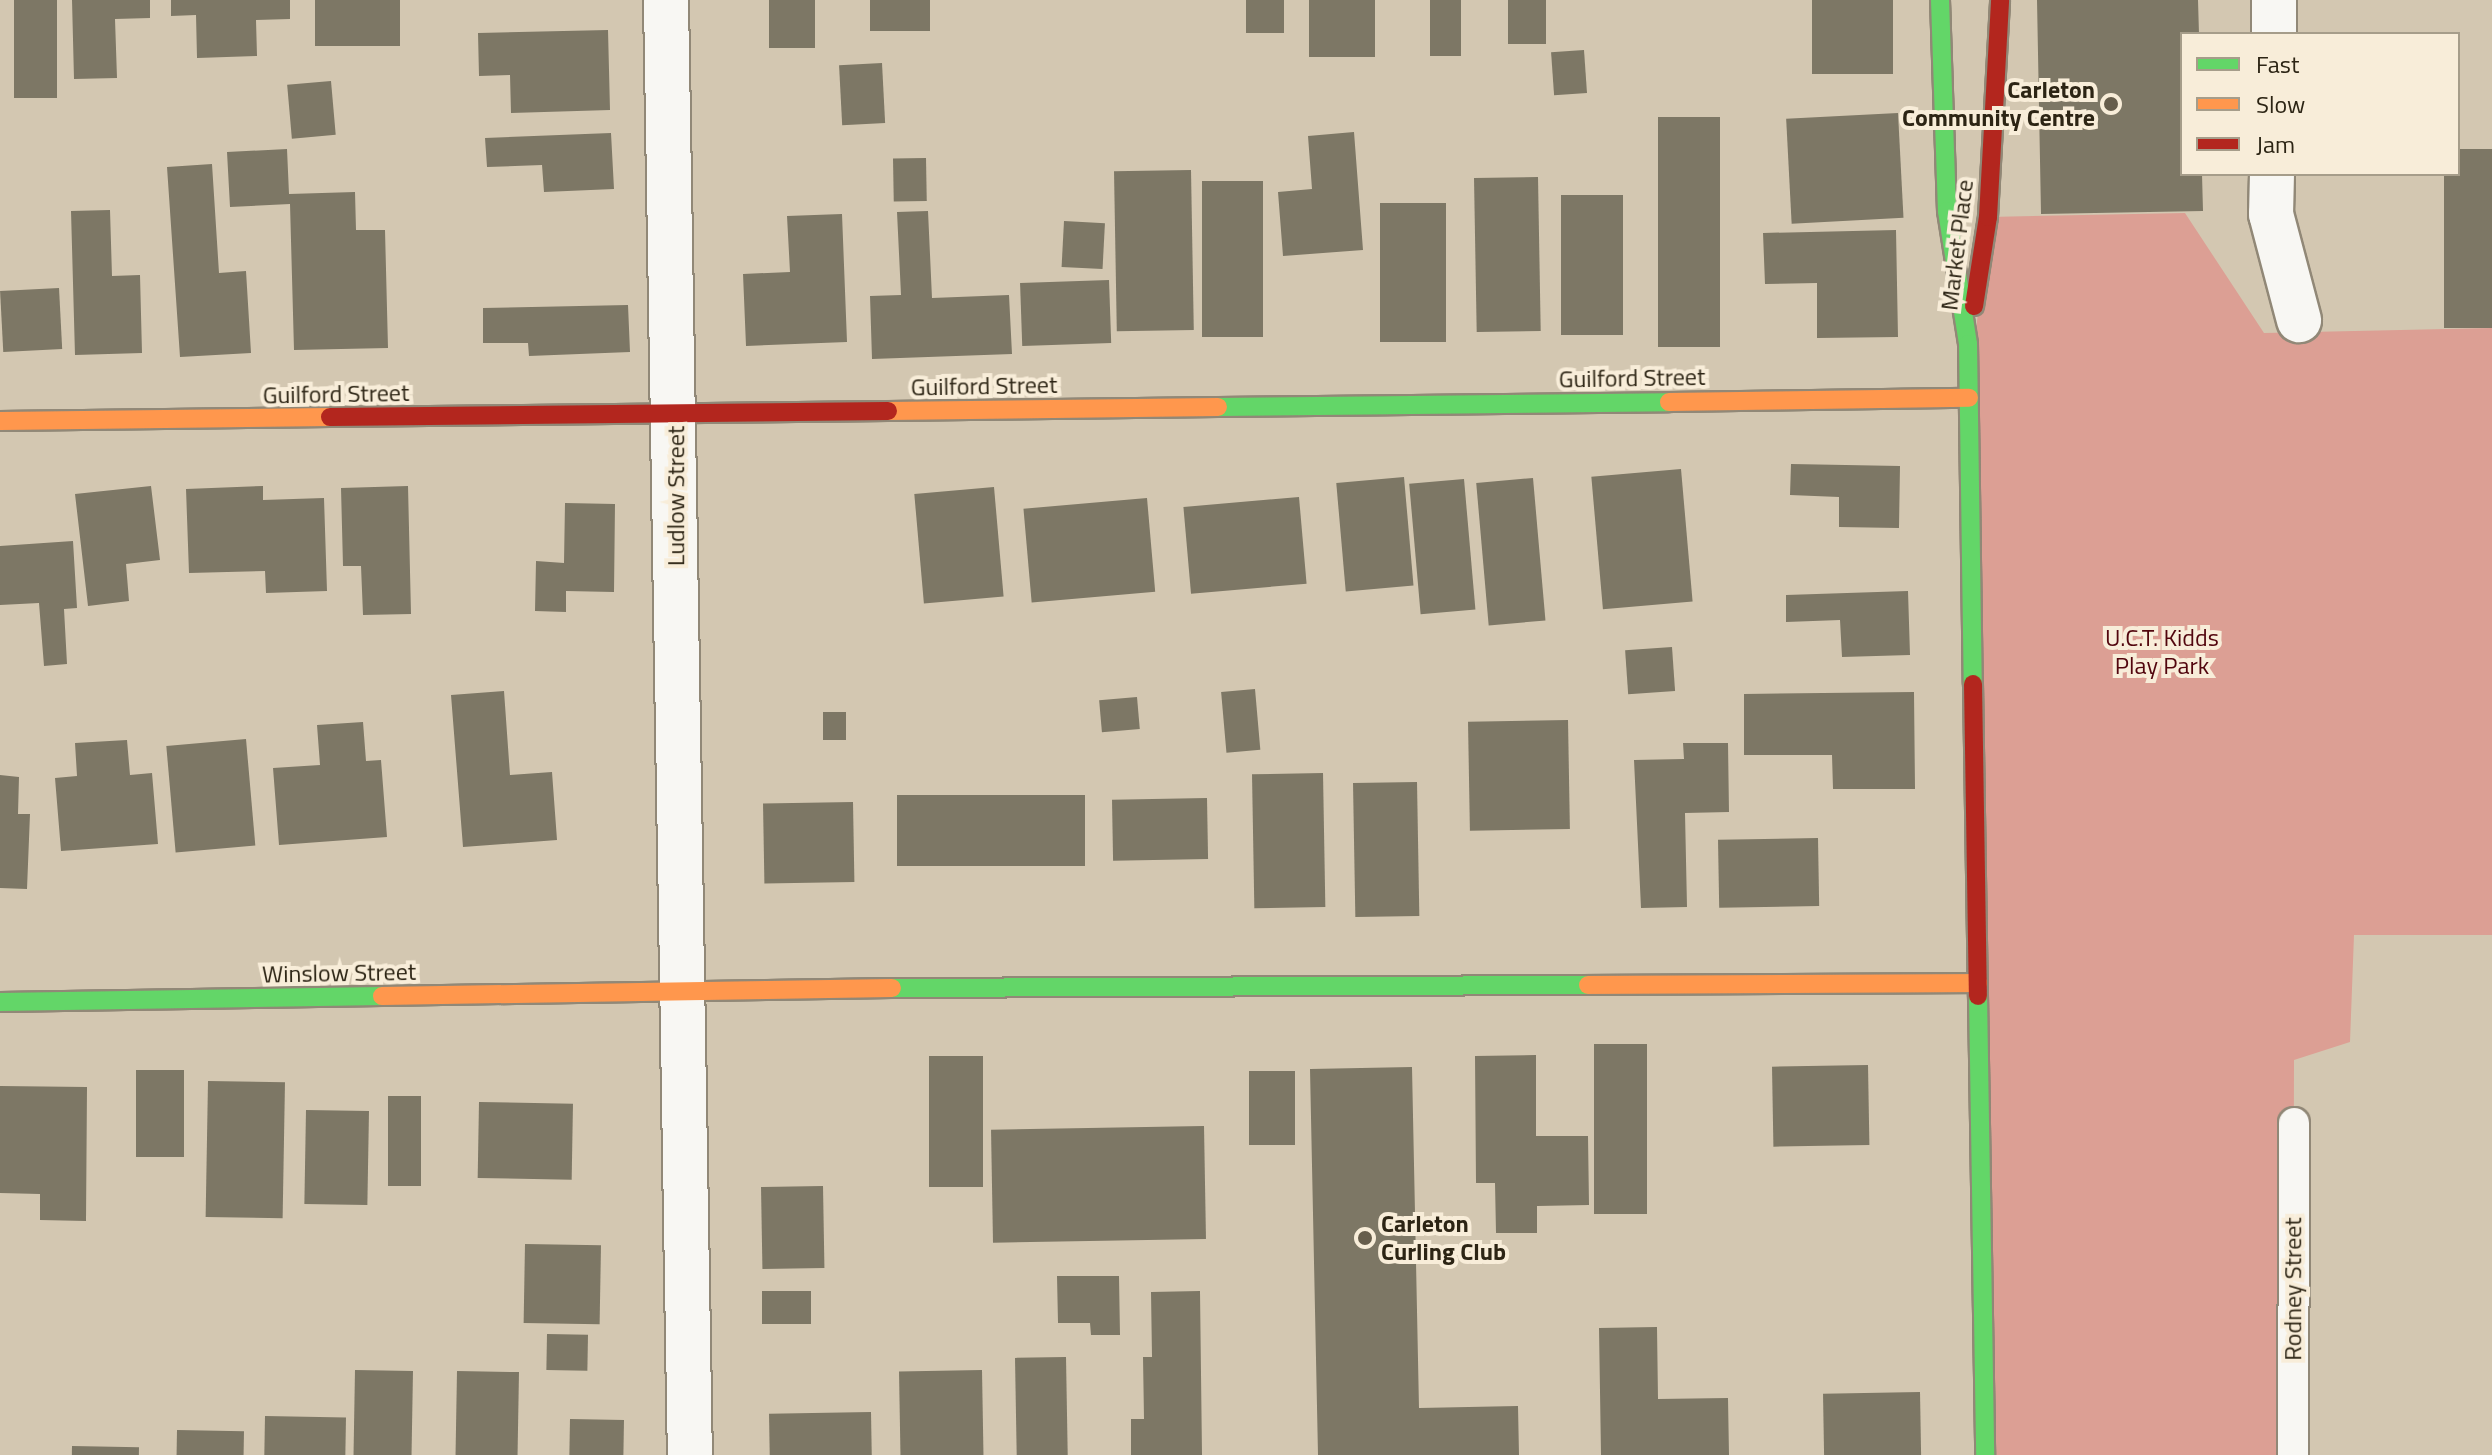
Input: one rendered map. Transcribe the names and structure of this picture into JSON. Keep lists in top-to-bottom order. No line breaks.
{"streets":{"street":["Market Place","Guilford Street","Ludlow Street","Winslow Street"],"lane":["Rodney Street"]},"crossings":[["Guilford Street","Ludlow Street"],["Ludlow Street","Winslow Street"]],"parks":["U.C.T. Kidds Play Park"],"places":["Carleton Community Centre","Carleton Curling Club"],"legend":["Fast","Slow","Jam"]}
